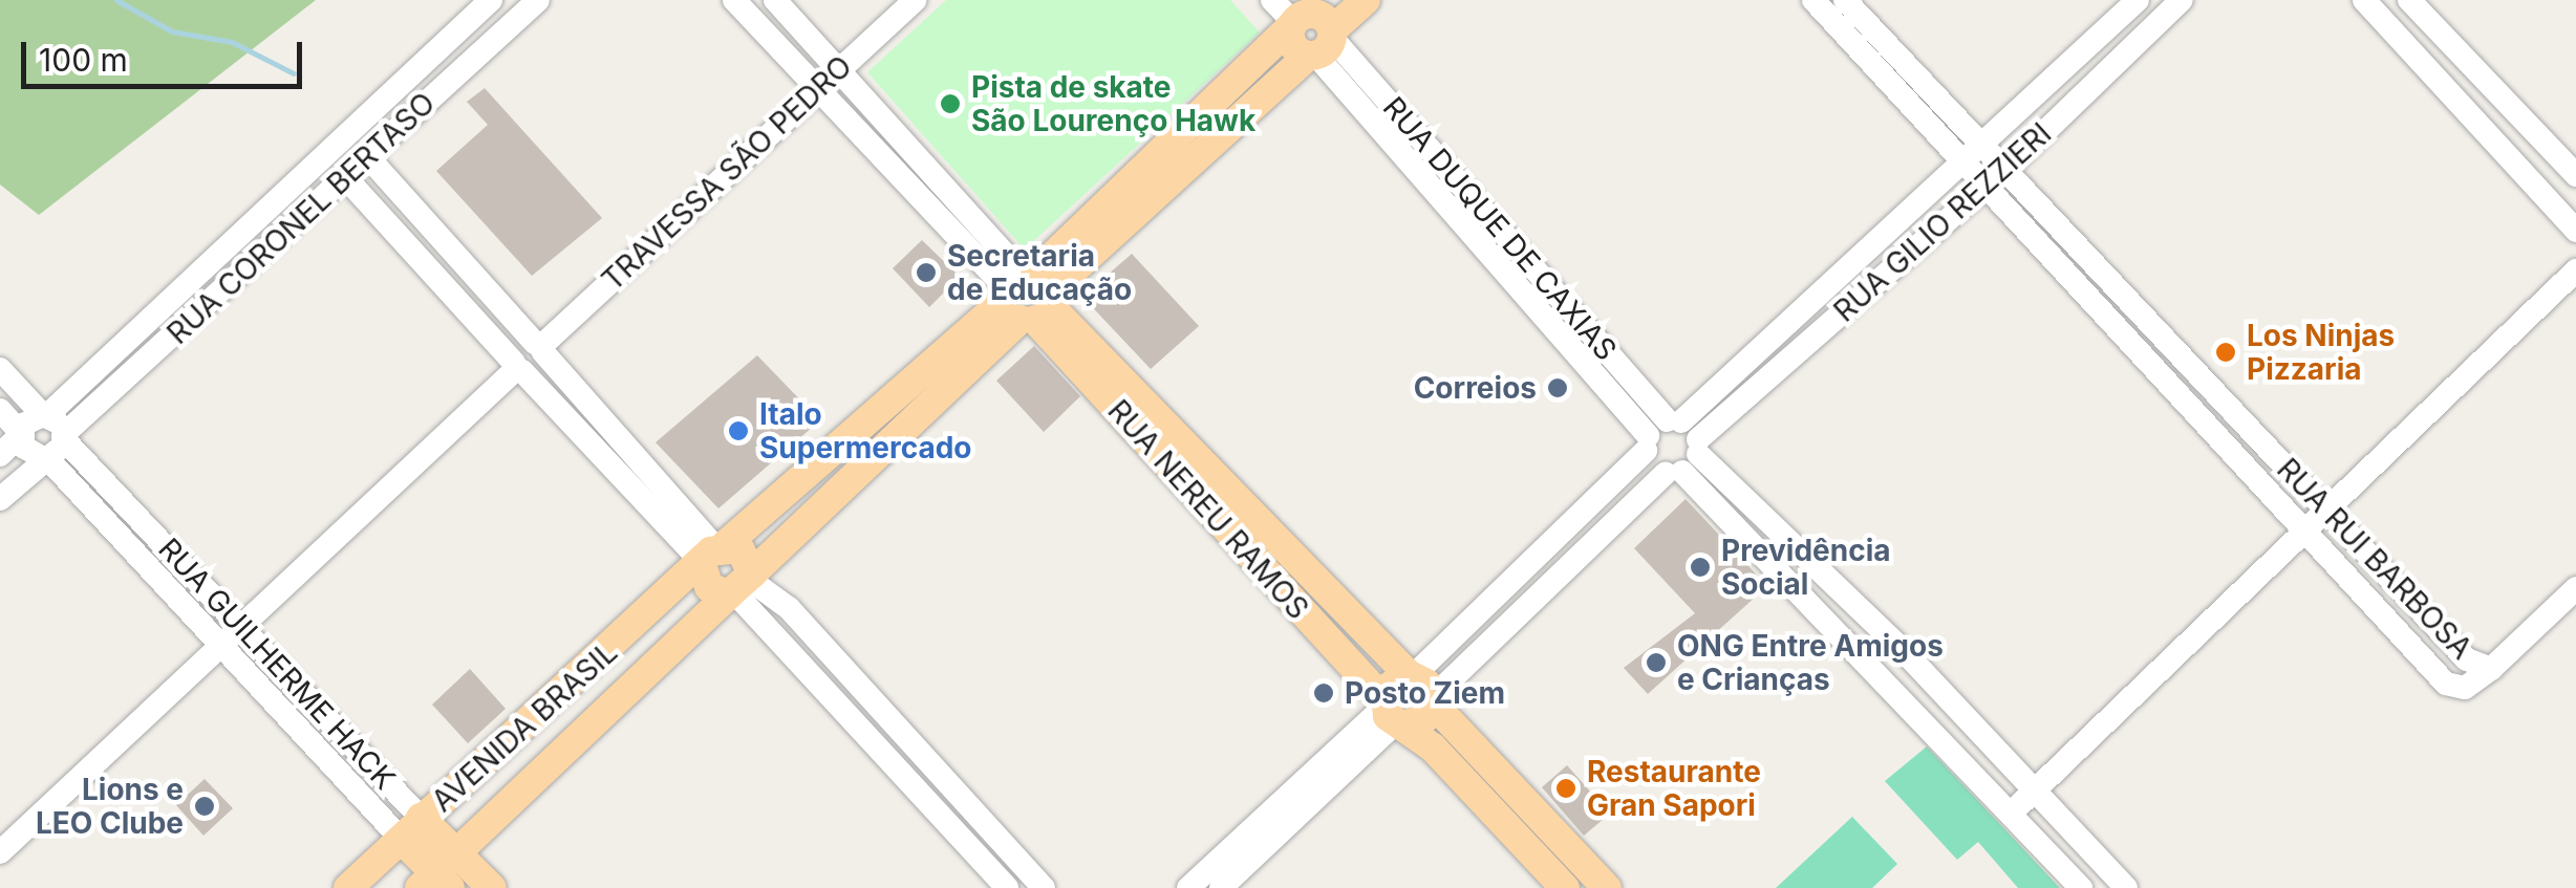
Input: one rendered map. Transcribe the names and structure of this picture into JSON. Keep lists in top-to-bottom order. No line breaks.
{"streets":{"main road":["RUA NEREU RAMOS","RUA GUILHERME HACK","AVENIDA BRASIL"],"street":["TRAVESSA SÃO PEDRO","RUA CORONEL BERTASO","RUA GILIO REZZIERI","RUA DUQUE DE CAXIAS","RUA RUI BARBOSA"]},"crossings":[["TRAVESSA SÃO PEDRO","RUA NEREU RAMOS"],["RUA CORONEL BERTASO","RUA GUILHERME HACK"],["RUA GILIO REZZIERI","RUA DUQUE DE CAXIAS"],["RUA GILIO REZZIERI","RUA NEREU RAMOS"],["RUA GILIO REZZIERI","RUA RUI BARBOSA"],["RUA DUQUE DE CAXIAS","AVENIDA BRASIL"],["RUA NEREU RAMOS","AVENIDA BRASIL"],["RUA GUILHERME HACK","AVENIDA BRASIL"]],"places":["Pista de skate São Lourenço Hawk","Secretaria de Educação","Los Ninjas Pizzaria","Correios","Italo Supermercado","Previdência Social","ONG Entre Amigos e Crianças","Posto Ziem","Restaurante Gran Sapori","Lions e LEO Clube"],"scale_bar":"100 m"}
